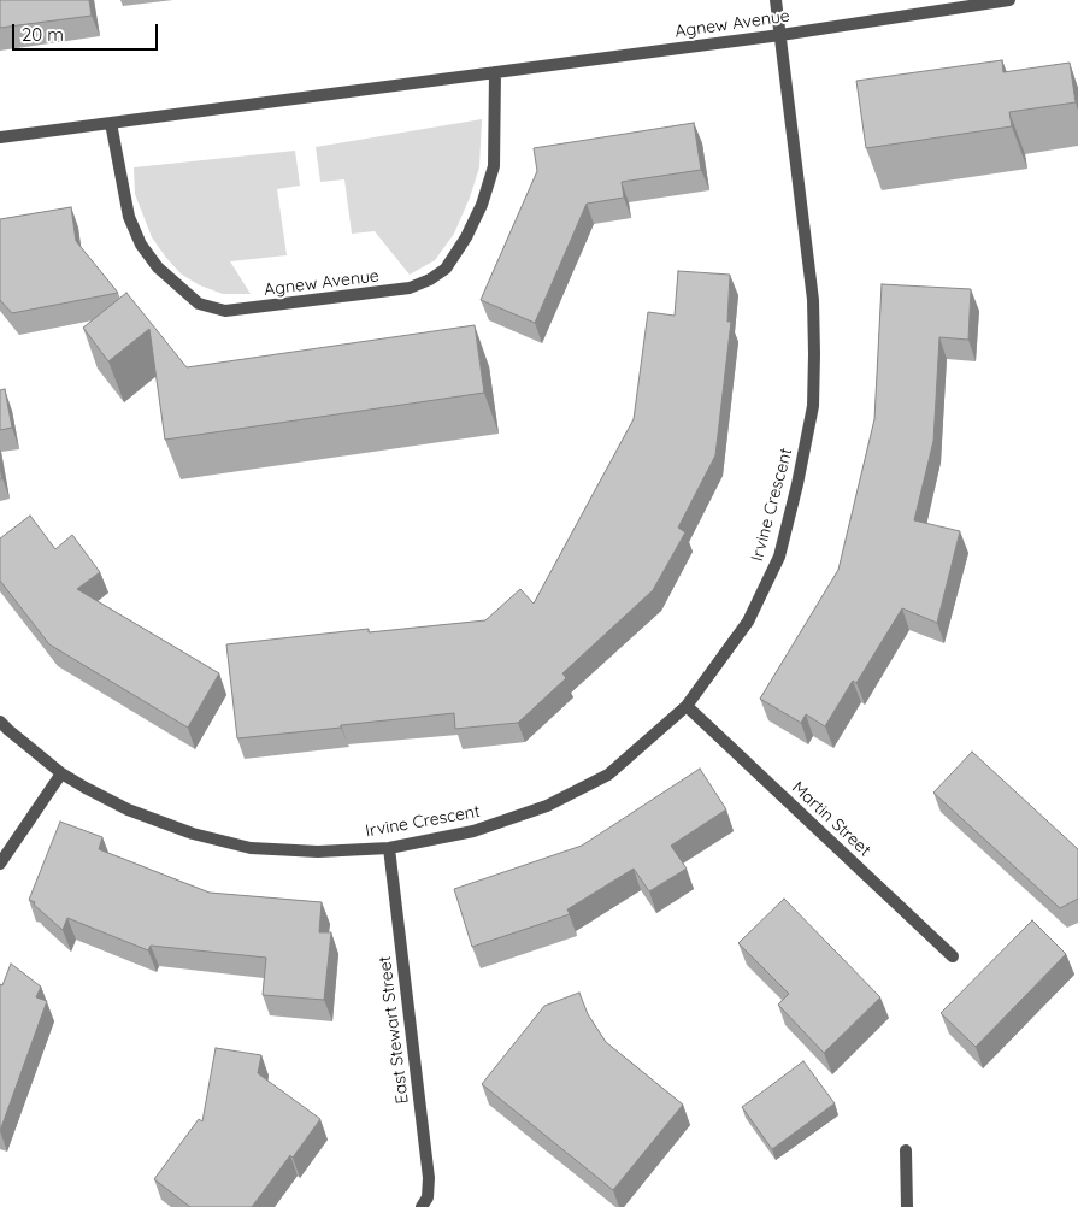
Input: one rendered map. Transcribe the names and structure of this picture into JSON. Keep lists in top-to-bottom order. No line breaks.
{"streets":{"street":["Agnew Avenue","Irvine Crescent","Martin Street","East Stewart Street"]},"crossings":[["Agnew Avenue","Irvine Crescent"],["Irvine Crescent","Martin Street"],["Irvine Crescent","East Stewart Street"]],"scale_bar":"20 m"}
